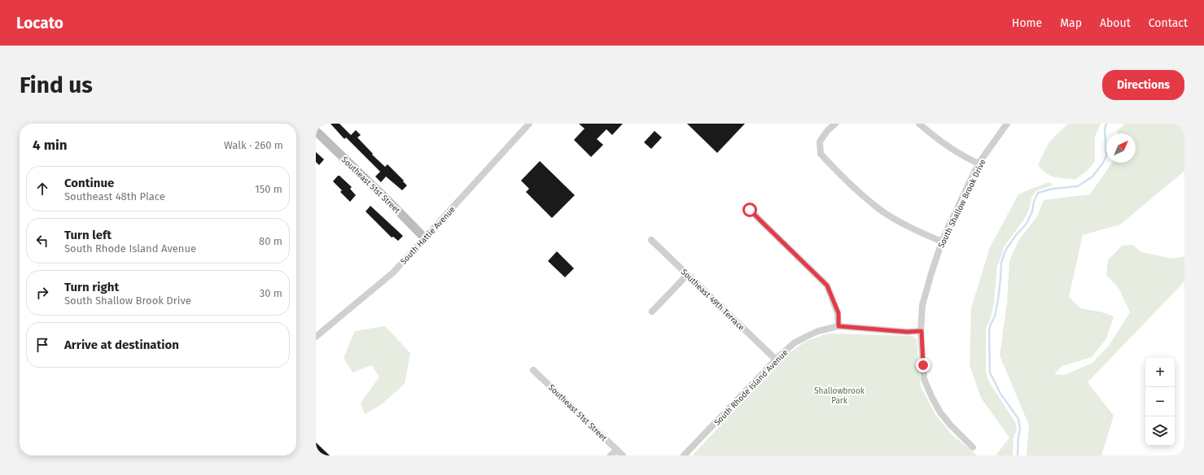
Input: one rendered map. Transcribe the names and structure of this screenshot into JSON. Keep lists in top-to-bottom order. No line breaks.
{"streets":{"street":["Southeast 51st Street","South Shallow Brook Drive","South Hattie Avenue","Southeast 49th Terrace","South Rhode Island Avenue"]},"crossings":[["Southeast 51st Street","South Hattie Avenue"],["South Shallow Brook Drive","South Rhode Island Avenue"],["Southeast 49th Terrace","South Rhode Island Avenue"]],"parks":["Shallowbrook Park"],"north":"top right","page":{"header":"Locato","nav":["Home","Map","About","Contact"],"buttons":"Directions","title":"Find us","heading":["4 min","Walk · 260 m"],"list":[["Continue","Southeast 48th Place","150 m"],["Turn left","South Rhode Island Avenue","80 m"],["Turn right","South Shallow Brook Drive","30 m"],"Arrive at destination"],"map_buttons":["+","−"]}}
